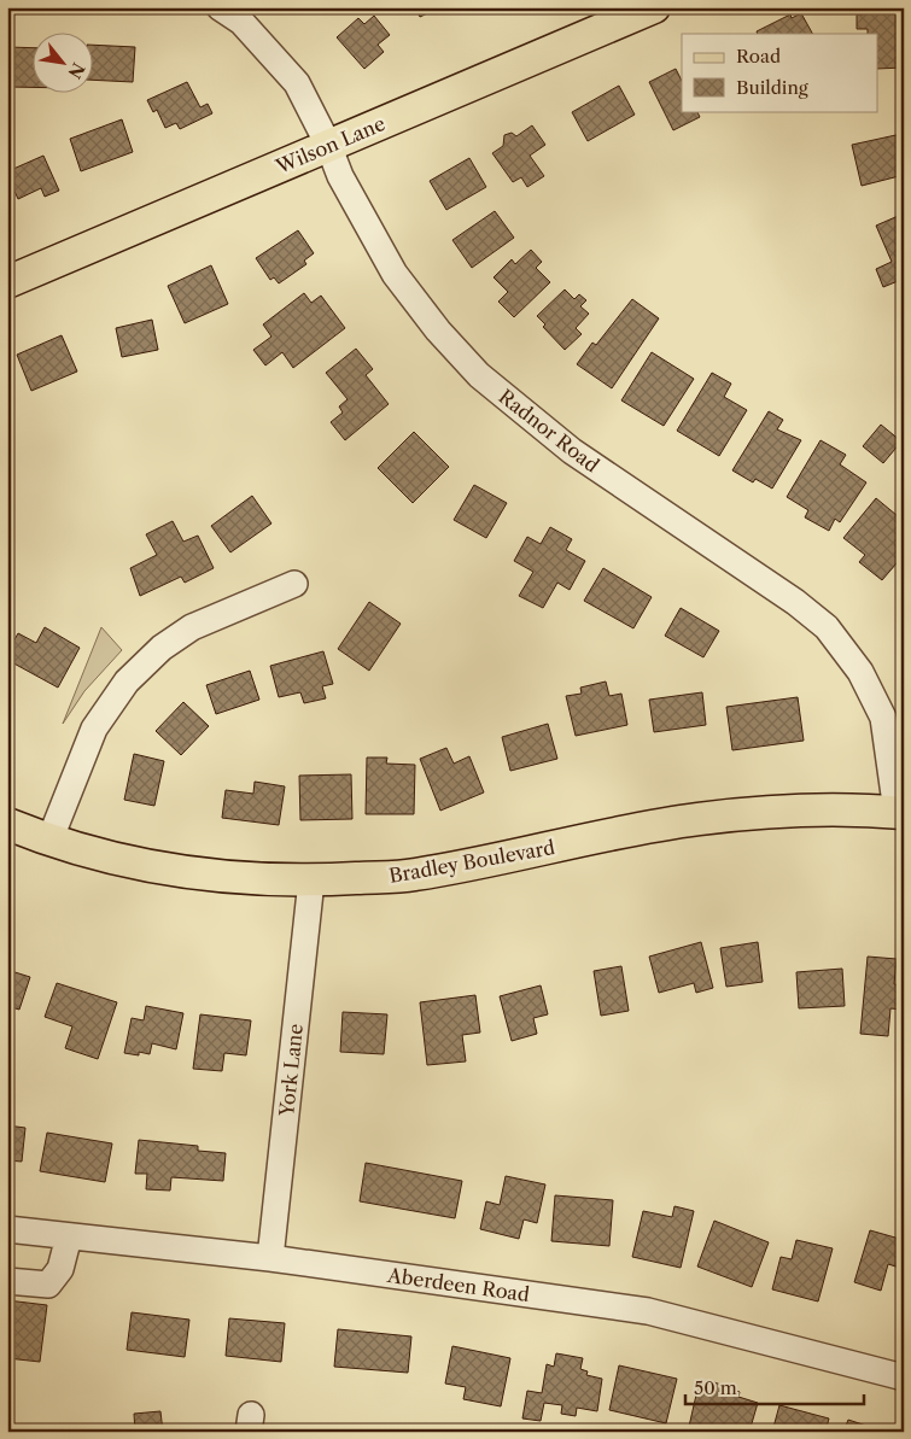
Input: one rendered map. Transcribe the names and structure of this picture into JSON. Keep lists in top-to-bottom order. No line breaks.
{"streets":{"main road":["Wilson Lane","Bradley Boulevard"],"street":["Radnor Road","York Lane","Aberdeen Road"]},"crossings":[["Wilson Lane","Radnor Road"],["Radnor Road","Bradley Boulevard"],["Bradley Boulevard","York Lane"],["York Lane","Aberdeen Road"]],"legend":["Road","Building"],"scale_bar":"50 m","north":"bottom right"}
